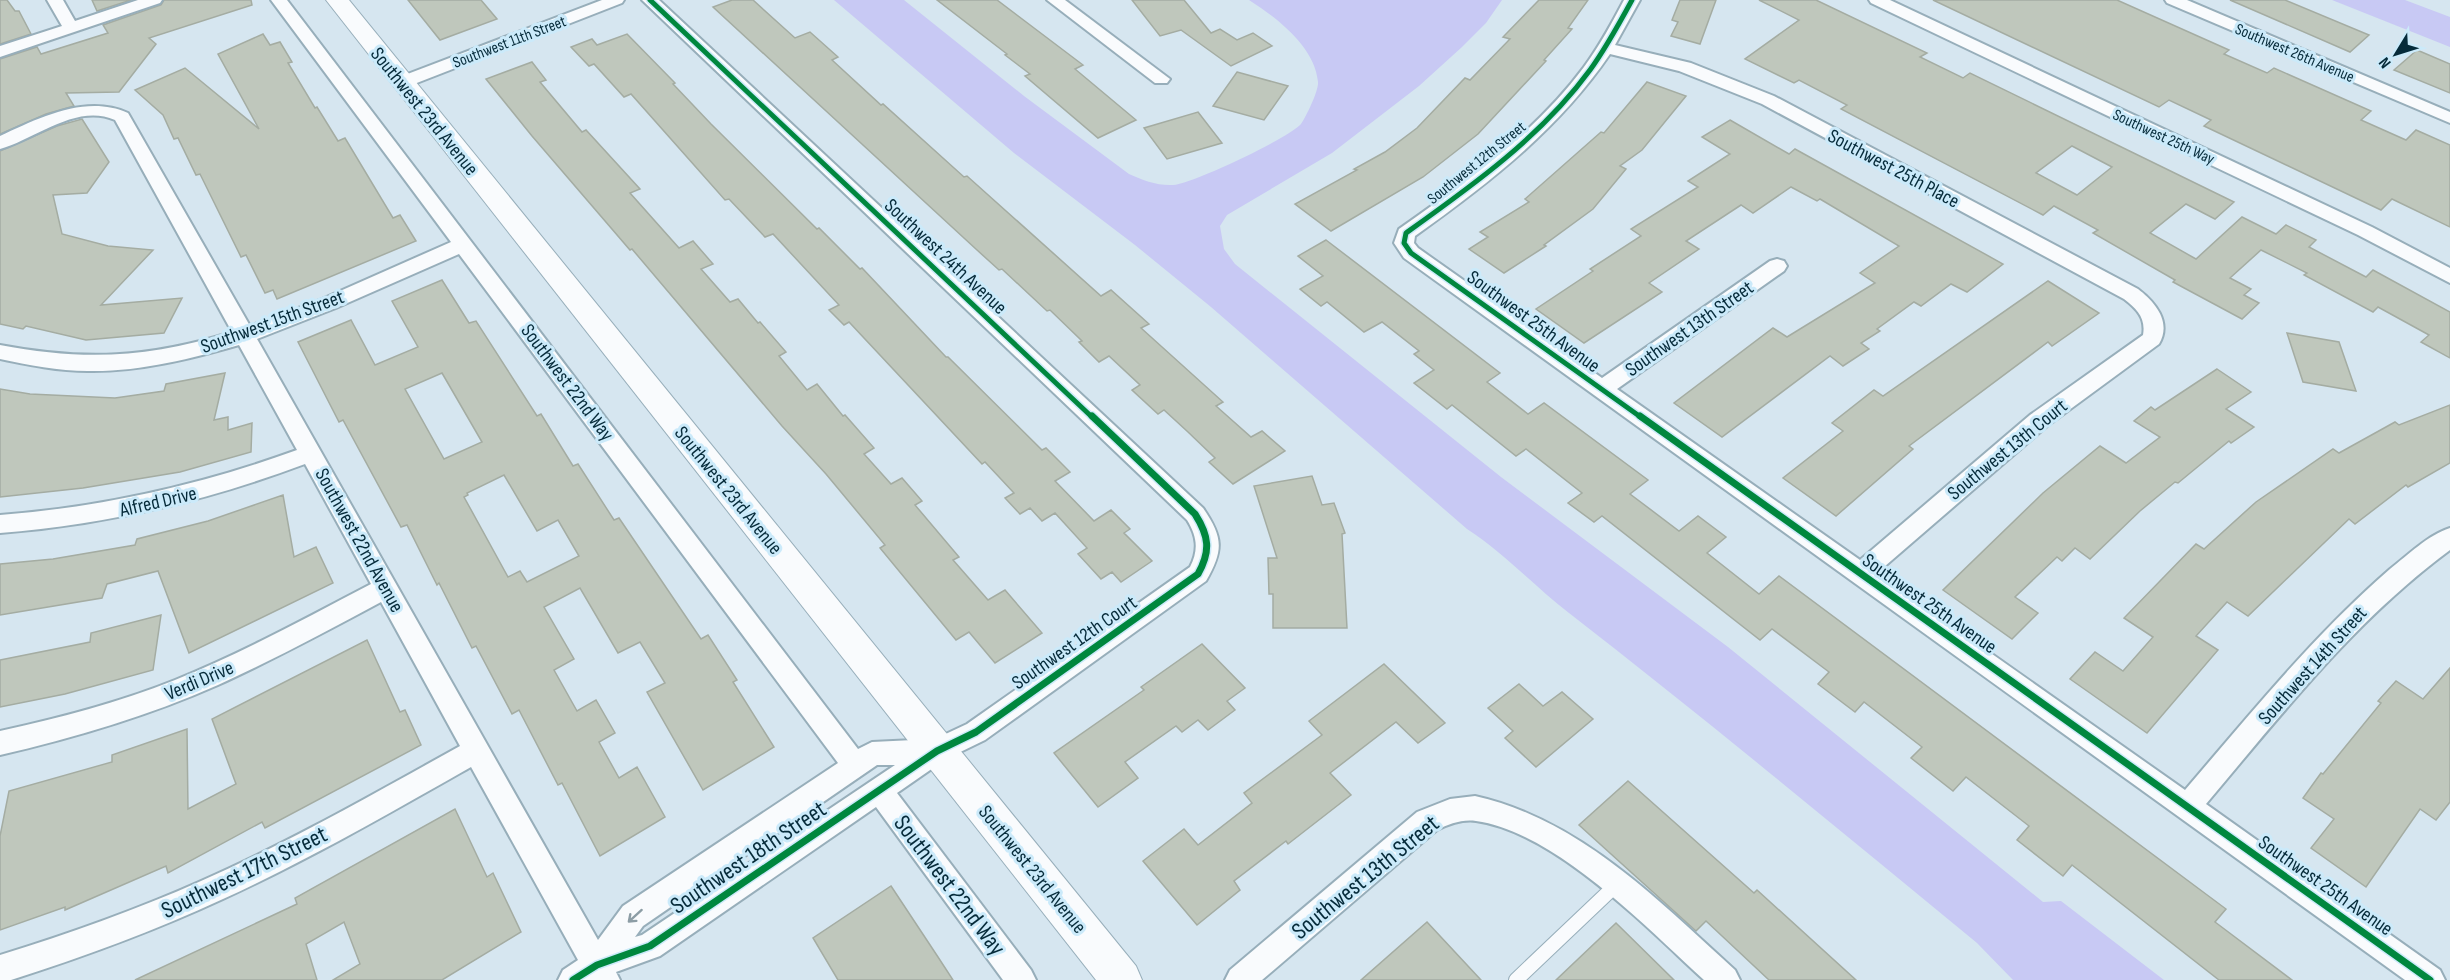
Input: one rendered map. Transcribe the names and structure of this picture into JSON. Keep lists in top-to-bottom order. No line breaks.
{"streets":{"street":["Southwest 11th Street","Southwest 26th Avenue","Southwest 23rd Avenue","Southwest 25th Way","Southwest 12th Street","Southwest 25th Place","Southwest 24th Avenue","Southwest 15th Street","Southwest 25th Avenue","Southwest 13th Street","Southwest 22nd Way","Southwest 13th Court","Alfred Drive","Southwest 22nd Avenue","Southwest 12th Court","Southwest 14th Street","Verdi Drive","Southwest 18th Street","Southwest 17th Street"]},"crossings":[["Southwest 11th Street","Southwest 23rd Avenue"],["Southwest 23rd Avenue","Southwest 12th Court"],["Southwest 23rd Avenue","Southwest 18th Street"],["Southwest 12th Street","Southwest 25th Place"],["Southwest 12th Street","Southwest 25th Avenue"],["Southwest 25th Place","Southwest 13th Court"],["Southwest 24th Avenue","Southwest 12th Court"],["Southwest 15th Street","Southwest 22nd Way"],["Southwest 15th Street","Southwest 22nd Avenue"],["Southwest 25th Avenue","Southwest 13th Street"],["Southwest 25th Avenue","Southwest 13th Court"],["Southwest 25th Avenue","Southwest 14th Street"],["Southwest 22nd Way","Southwest 18th Street"],["Alfred Drive","Southwest 22nd Avenue"],["Southwest 22nd Avenue","Verdi Drive"],["Southwest 22nd Avenue","Southwest 18th Street"],["Southwest 22nd Avenue","Southwest 17th Street"],["Southwest 12th Court","Southwest 18th Street"]],"north":"bottom left"}
